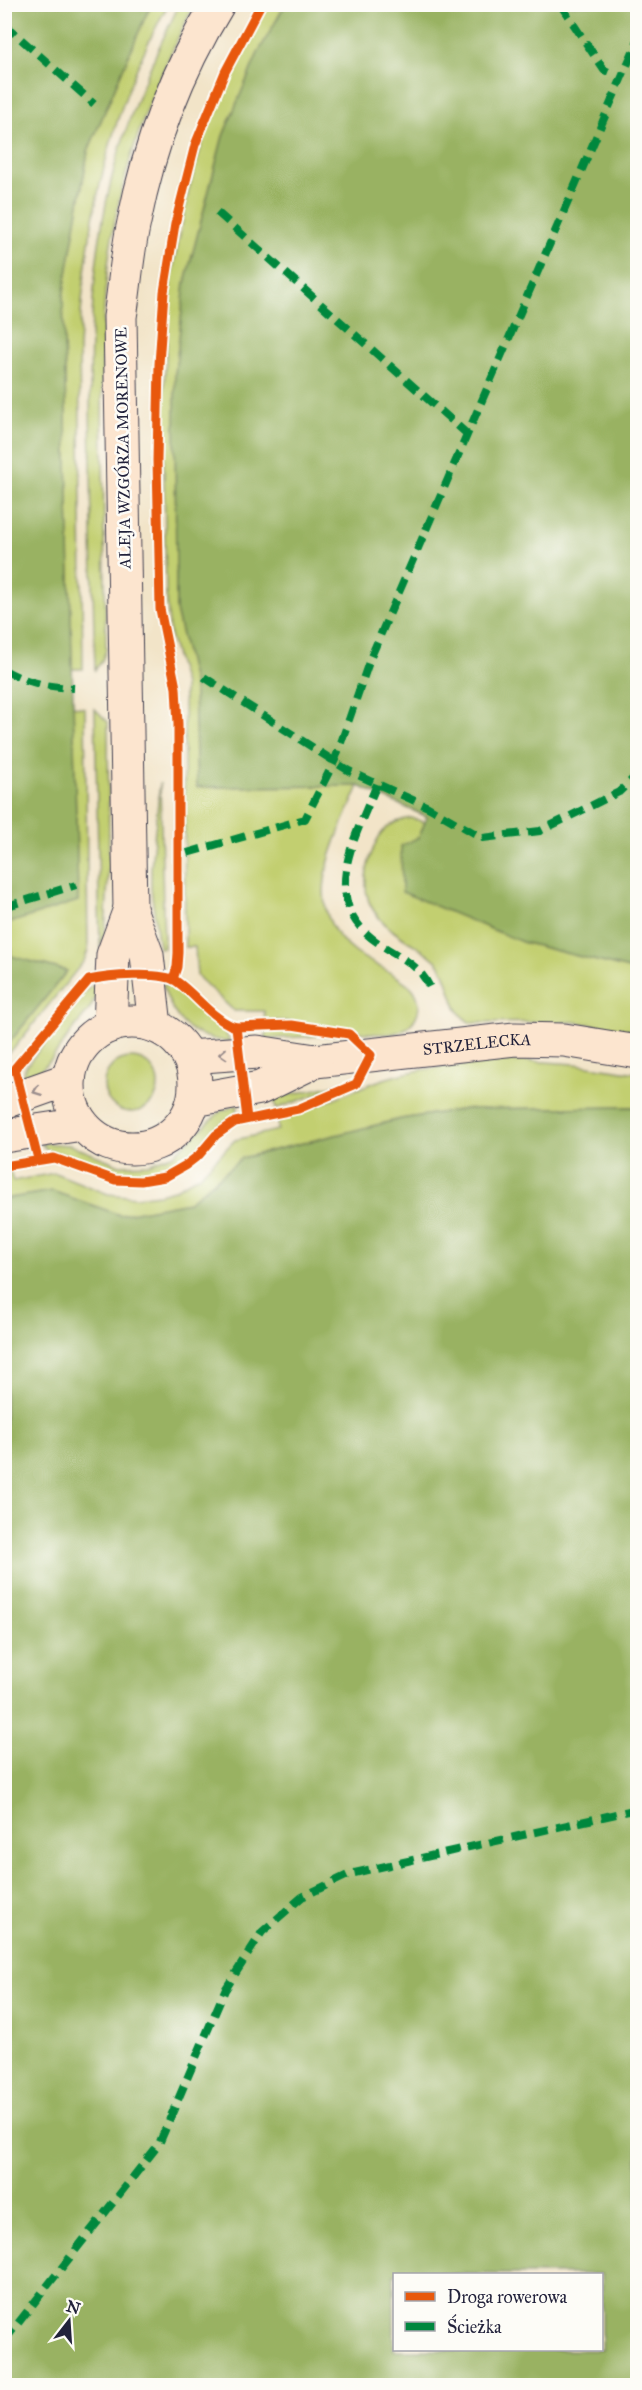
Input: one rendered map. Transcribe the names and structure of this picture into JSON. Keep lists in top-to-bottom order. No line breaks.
{"streets":{"main road":["ALEJA WZGÓRZA MORENOWE","STRZELECKA"]},"crossings":[["ALEJA WZGÓRZA MORENOWE","STRZELECKA"]],"legend":["Droga rowerowa","Ścieżka"],"north":"top"}
